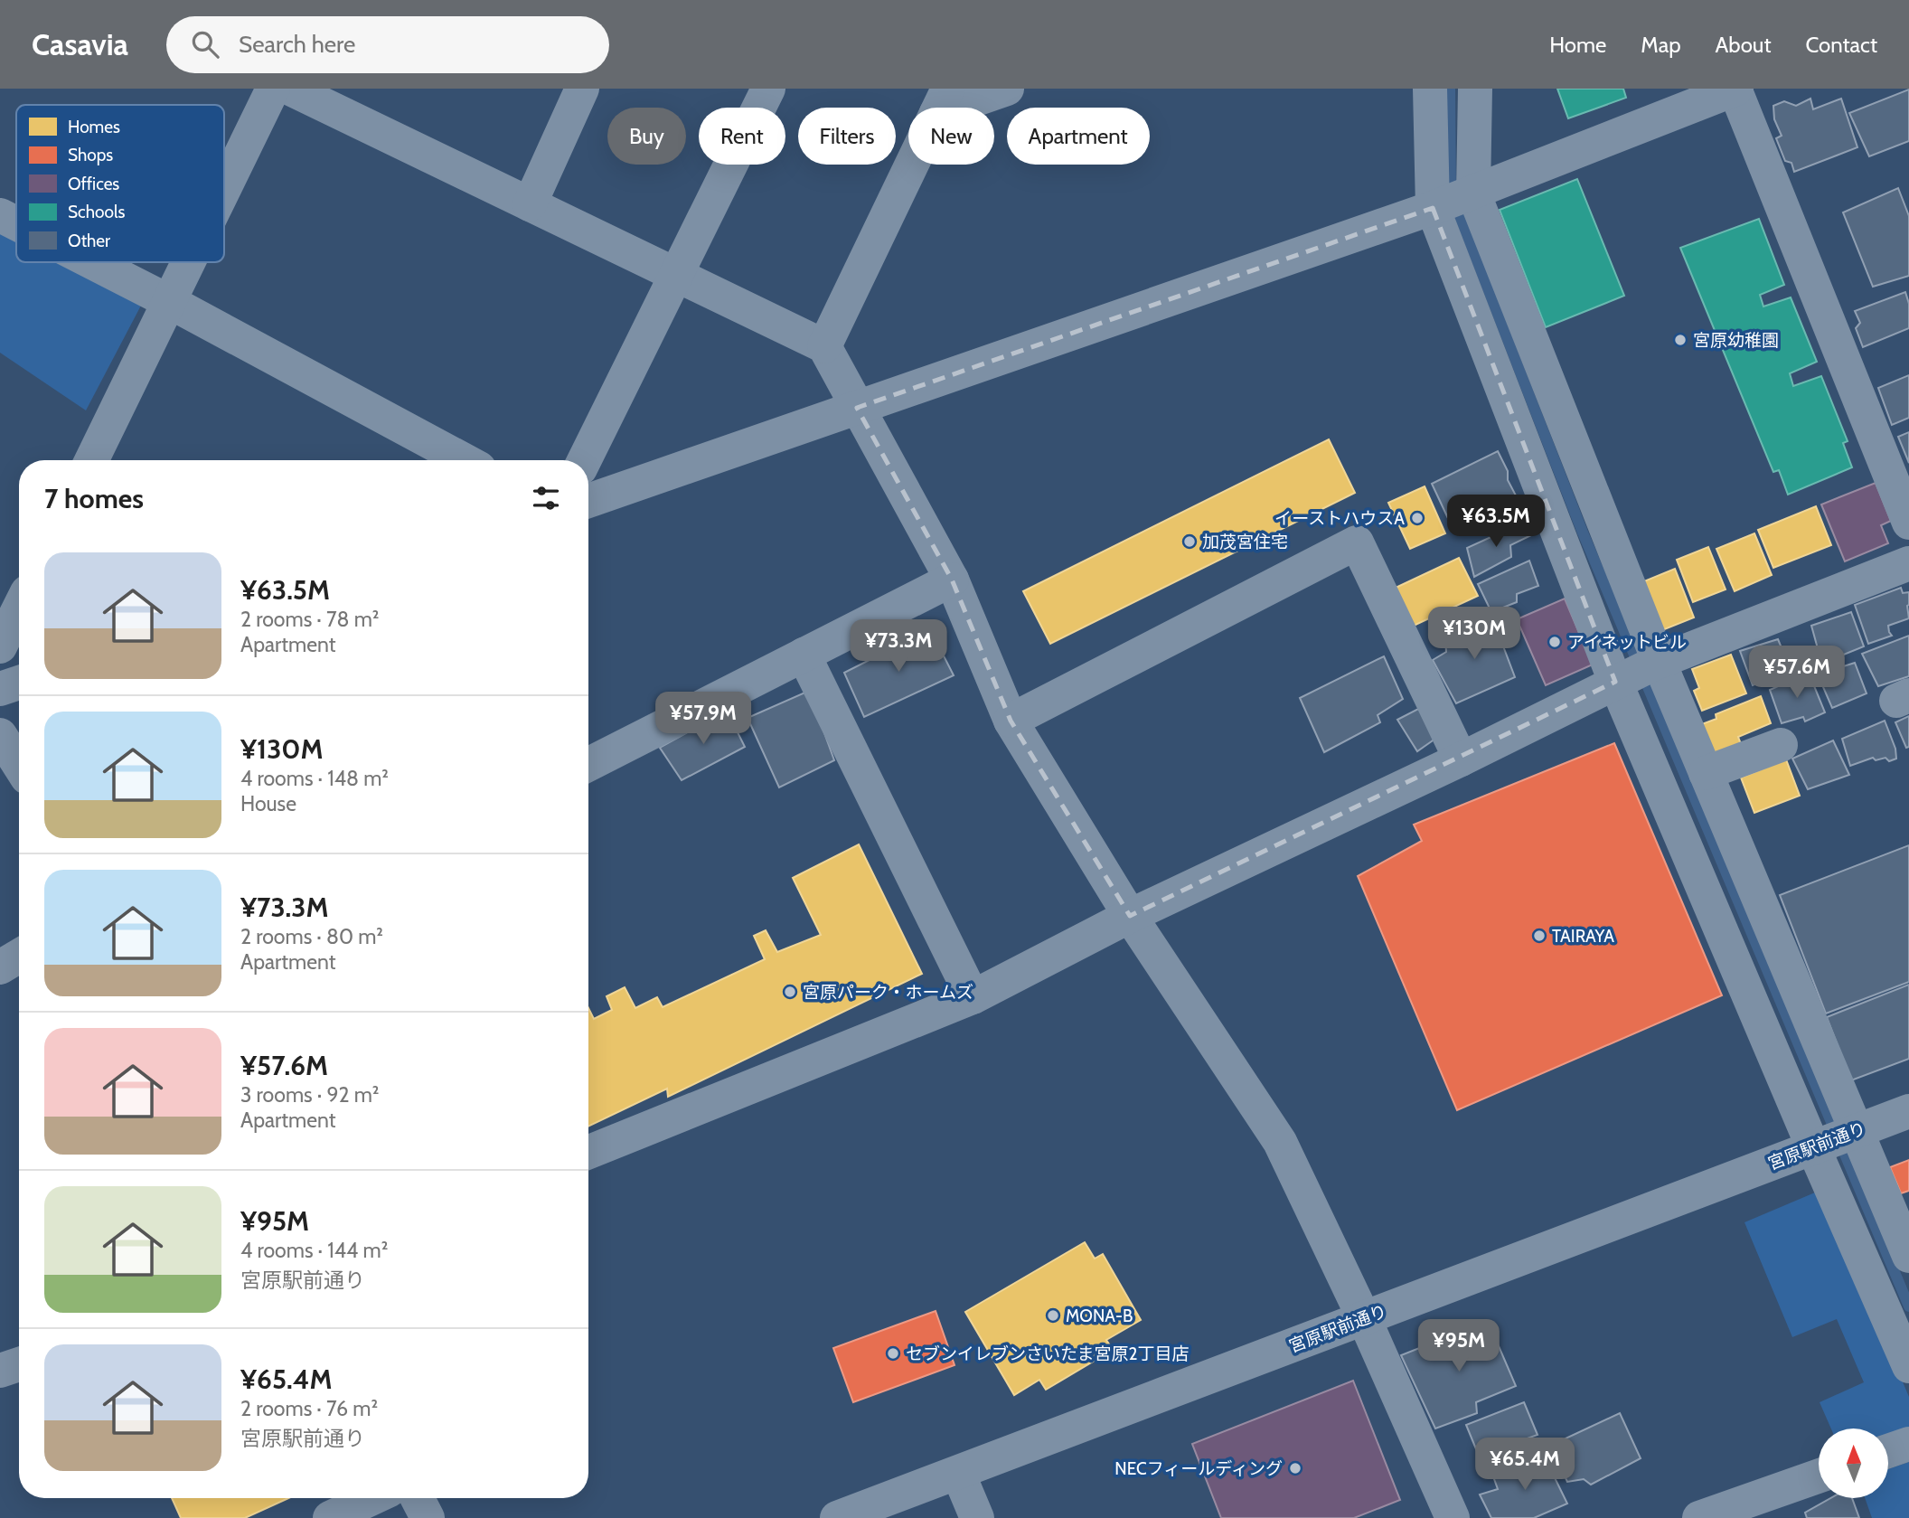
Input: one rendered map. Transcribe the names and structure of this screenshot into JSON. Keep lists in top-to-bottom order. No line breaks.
{"streets":{"street":["宮原駅前通り"]},"places":["宮原幼稚園","イーストハウスA","加茂宮住宅","アイネットビル","TAIRAYA","宮原パーク・ホームズ","MONA-B","セブンイレブンさいたま宮原2丁目店","NECフィールディング"],"legend":["Homes","Shops","Offices","Schools","Other"],"north":"top","page":{"header":"Casavia","search":"Search here","nav":["Home","Map","About","Contact"],"chip":["Buy","Rent","Filters","New","Apartment"],"heading":"7 homes","price":["¥63.5M","¥130M","¥73.3M","¥57.6M","¥57.9M","¥95M","¥65.4M"],"list":[{"name":"¥63.5M","note":"2 rooms · 78 m² · Apartment"},{"name":"¥130M","note":"4 rooms · 148 m² · House"},{"name":"¥73.3M","note":"2 rooms · 80 m² · Apartment"},{"name":"¥57.6M","note":"3 rooms · 92 m² · Apartment"},{"name":"¥95M","note":"4 rooms · 144 m² · 宮原駅前通り"},{"name":"¥65.4M","note":"2 rooms · 76 m² · 宮原駅前通り"}]}}
